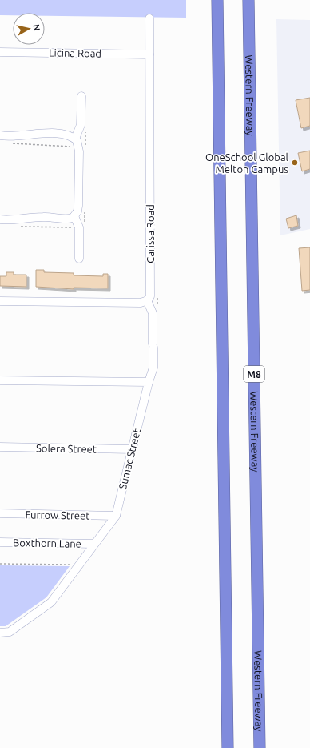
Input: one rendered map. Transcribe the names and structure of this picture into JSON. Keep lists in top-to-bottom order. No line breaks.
{"streets":{"highway":["Western Freeway","M8"],"street":["Licina Road","Carissa Road","Solera Street","Sumac Street","Furrow Street","Boxthorn Lane"]},"crossings":[["Licina Road","Carissa Road"],["Carissa Road","Sumac Street"],["Solera Street","Sumac Street"],["Sumac Street","Furrow Street"],["Sumac Street","Boxthorn Lane"]],"places":["OneSchool Global Melton Campus"],"north":"right"}
